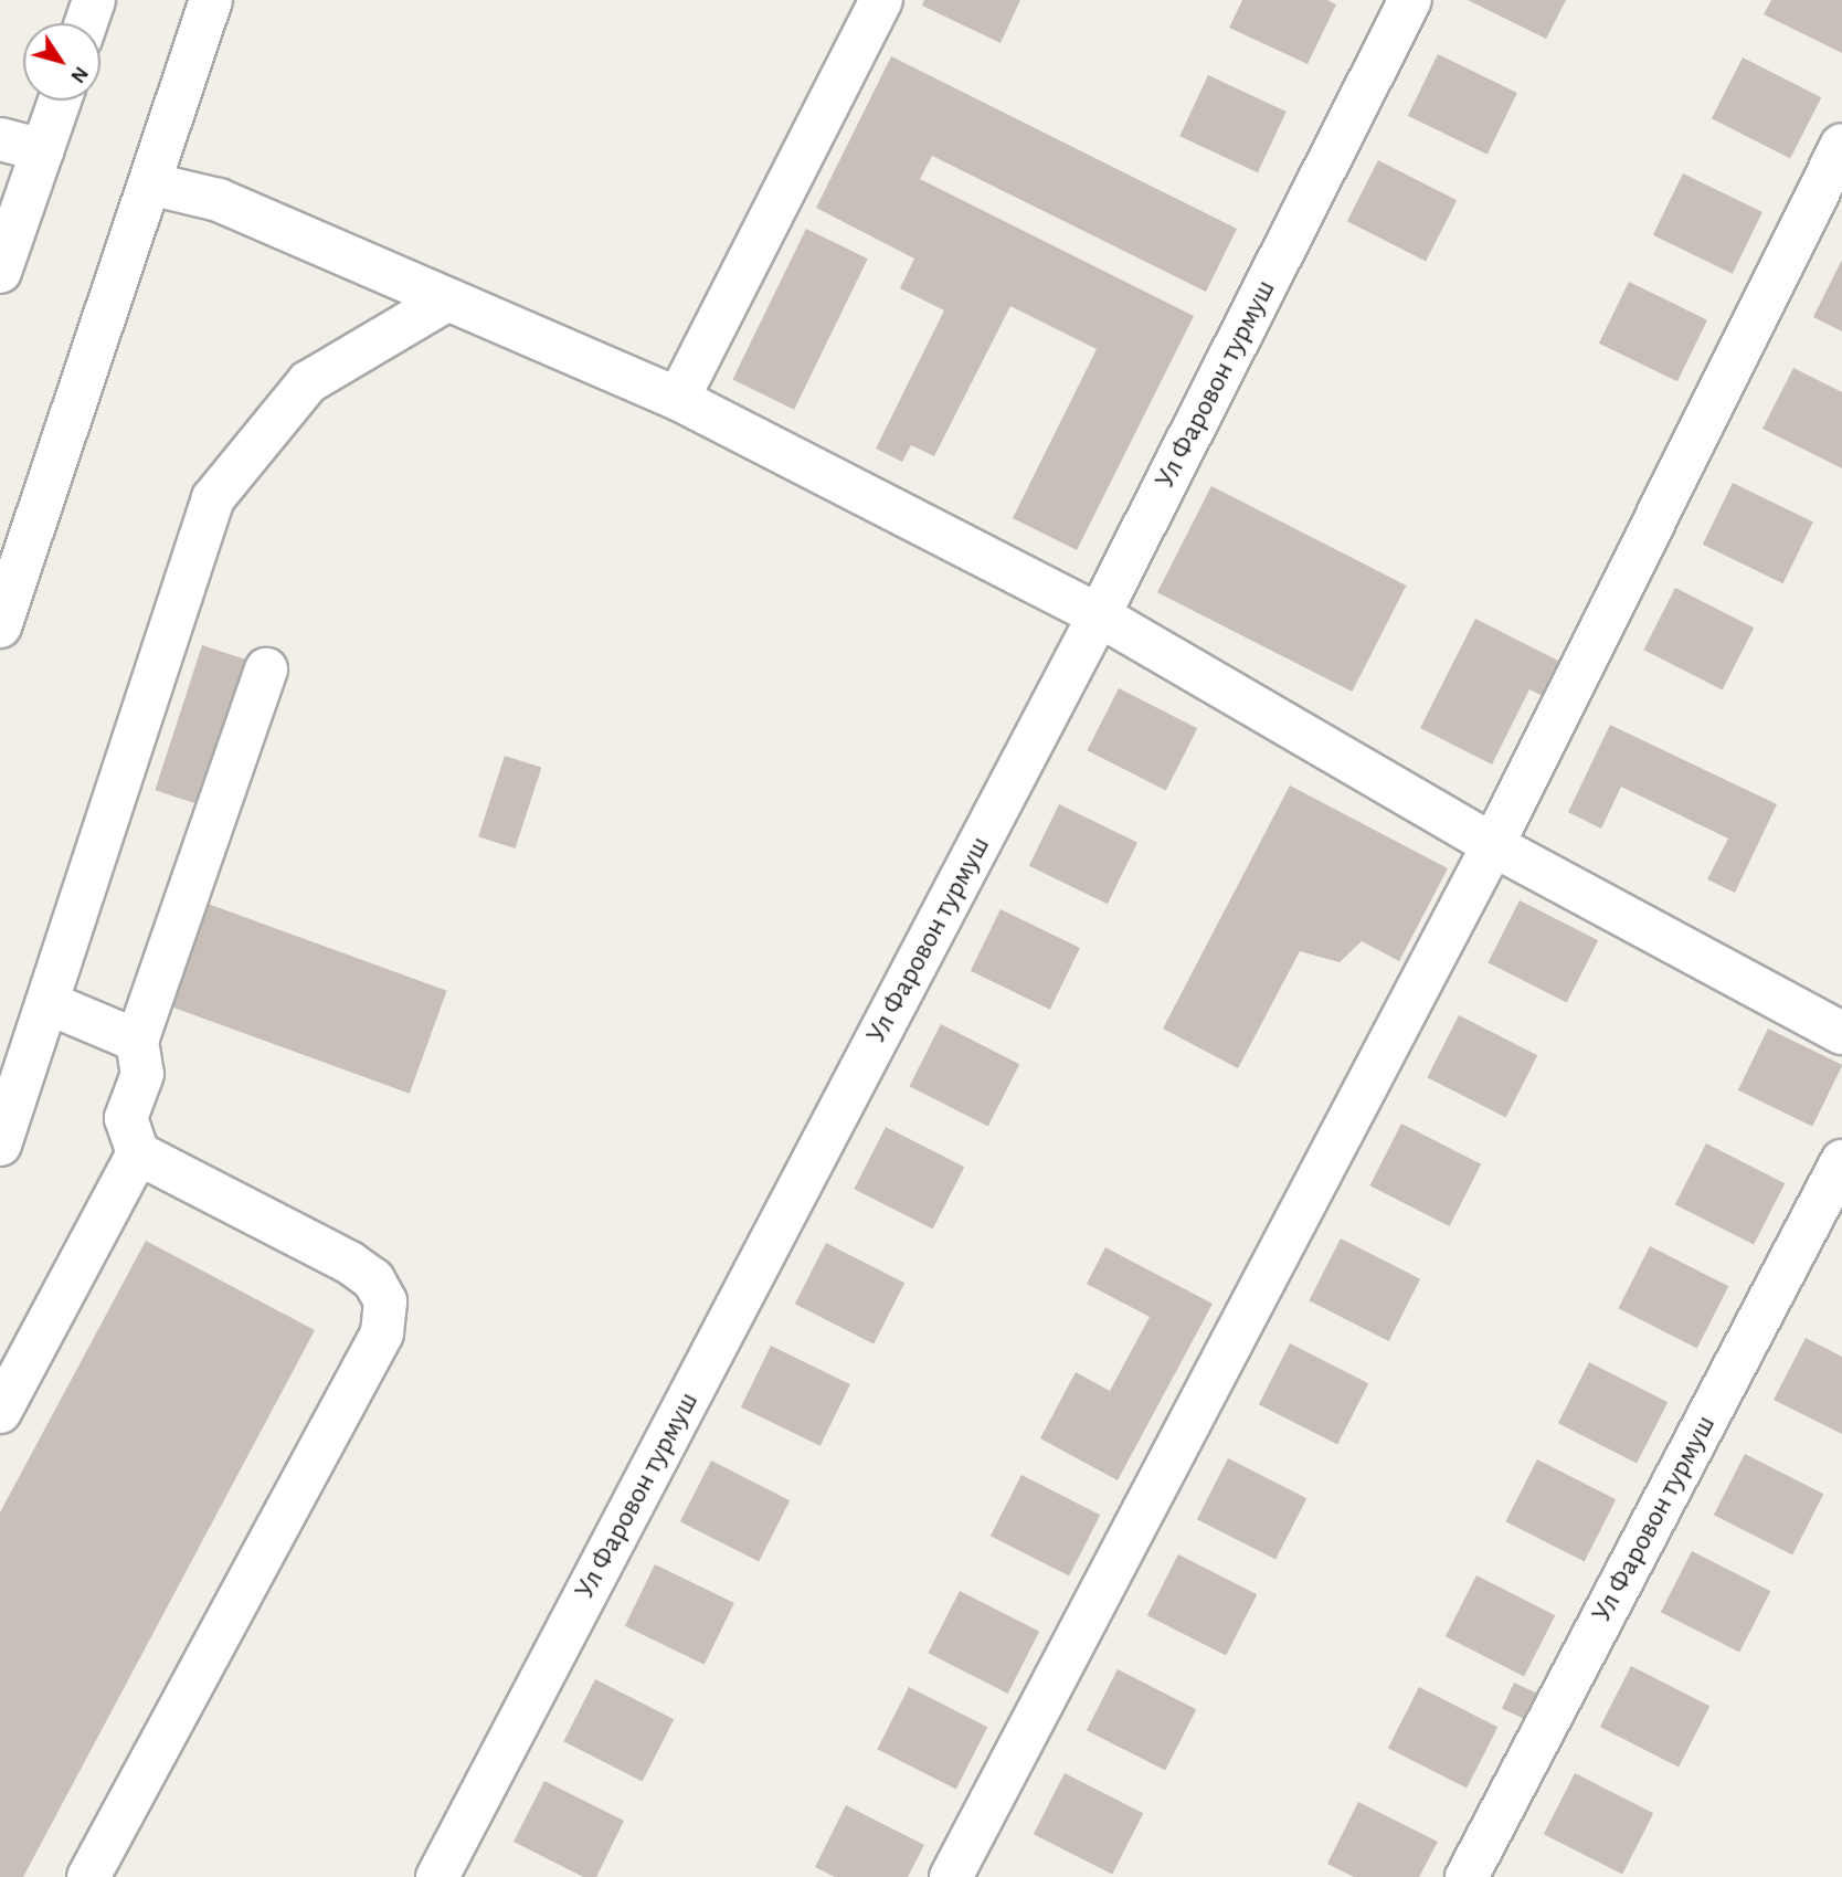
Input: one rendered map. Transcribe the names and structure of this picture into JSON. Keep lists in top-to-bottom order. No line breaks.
{"streets":{"street":["Ул Фаровон турмуш"]},"north":"bottom right"}
